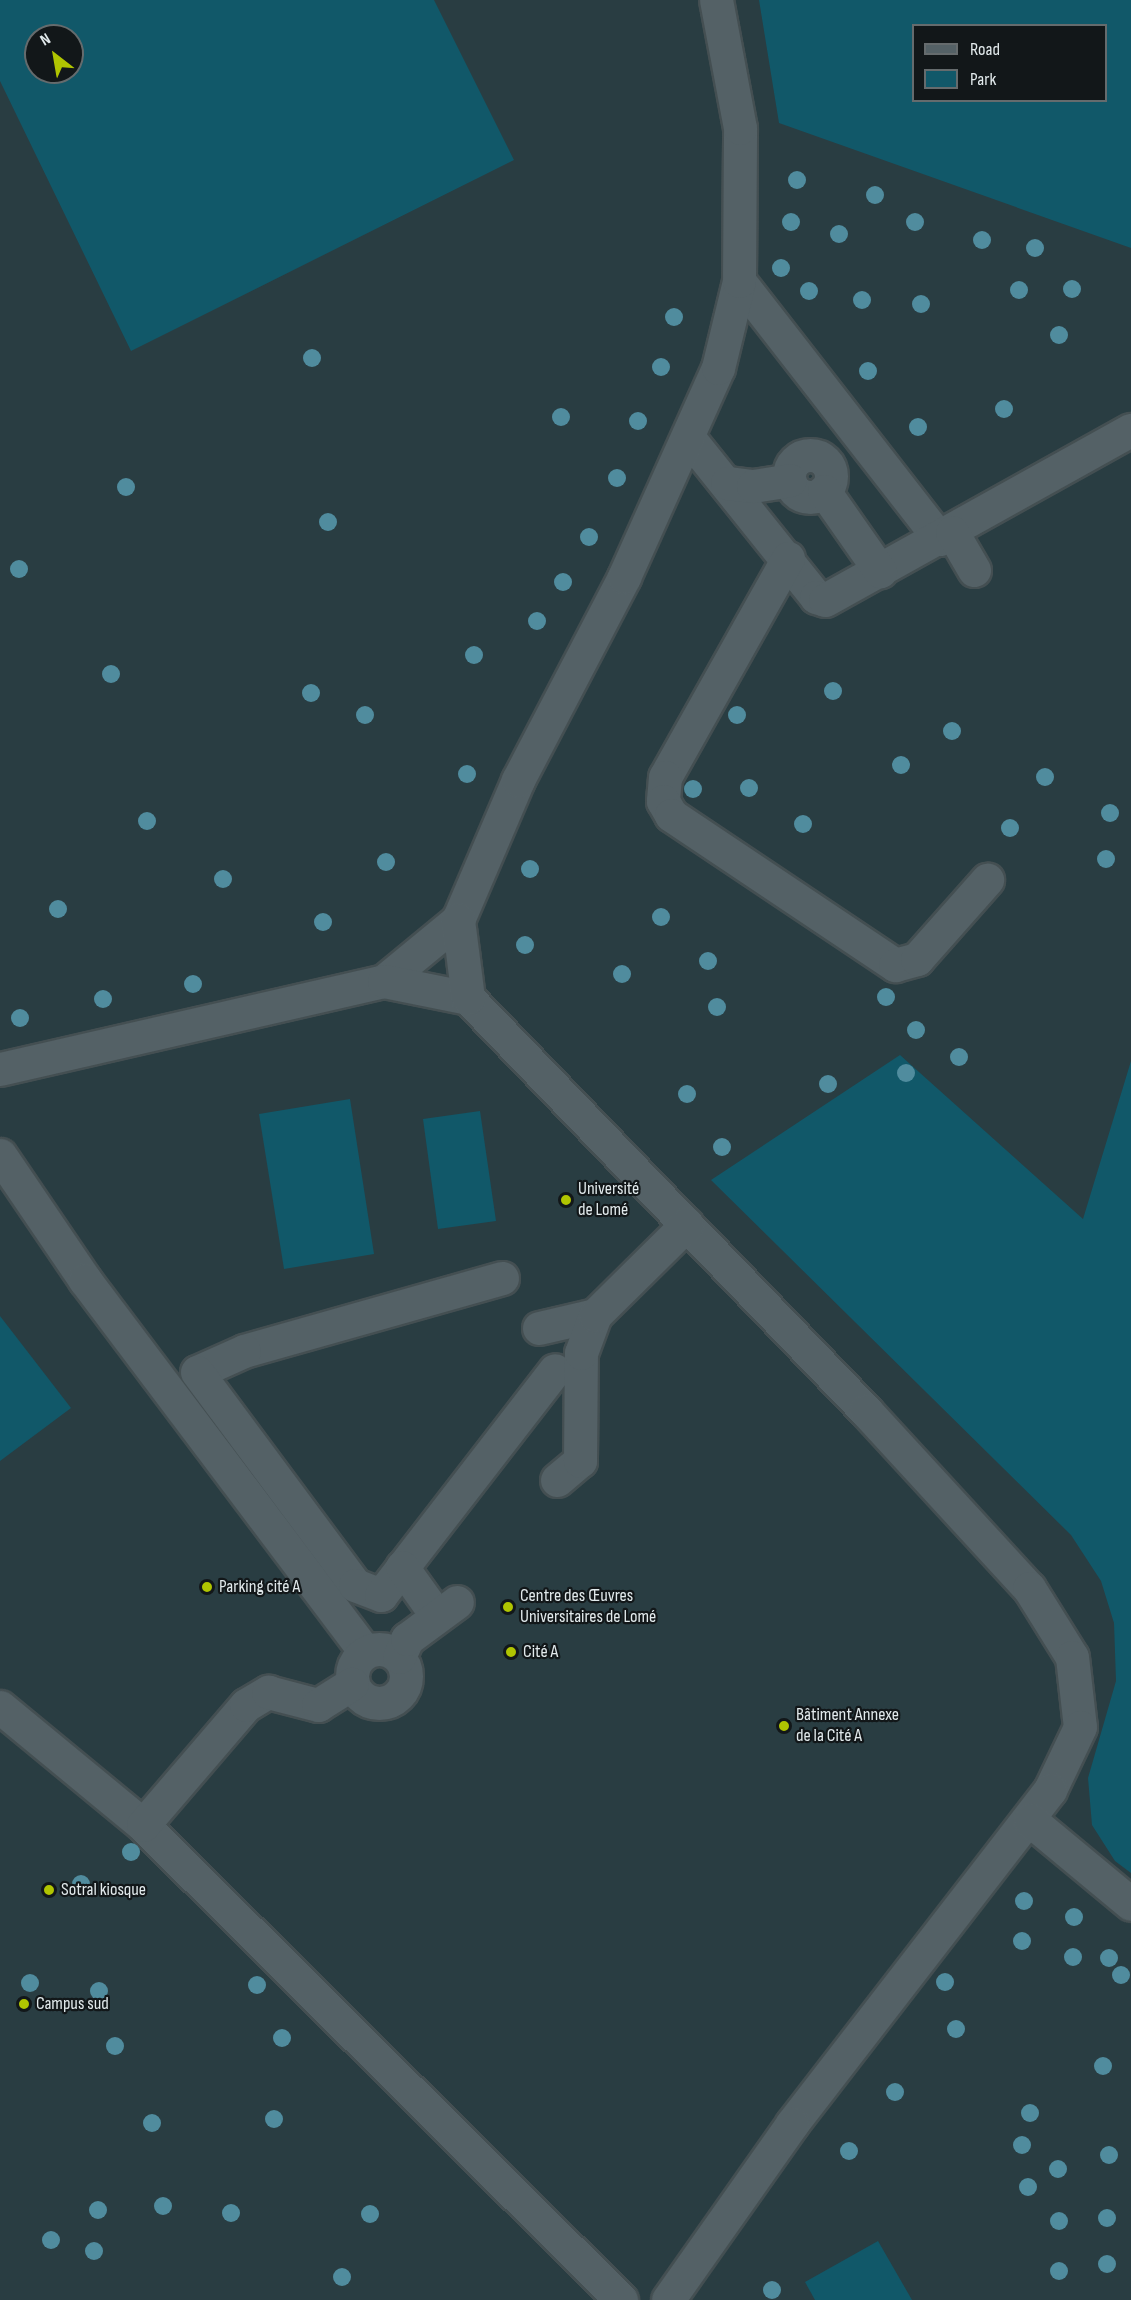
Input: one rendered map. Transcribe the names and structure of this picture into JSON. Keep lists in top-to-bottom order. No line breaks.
{"places":["Université de Lomé","Parking cité A","Centre des Œuvres Universitaires de Lomé","Cité A","Bâtiment Annexe de la Cité A","Sotral kiosque","Campus sud"],"legend":["Road","Park"],"north":"top left"}
